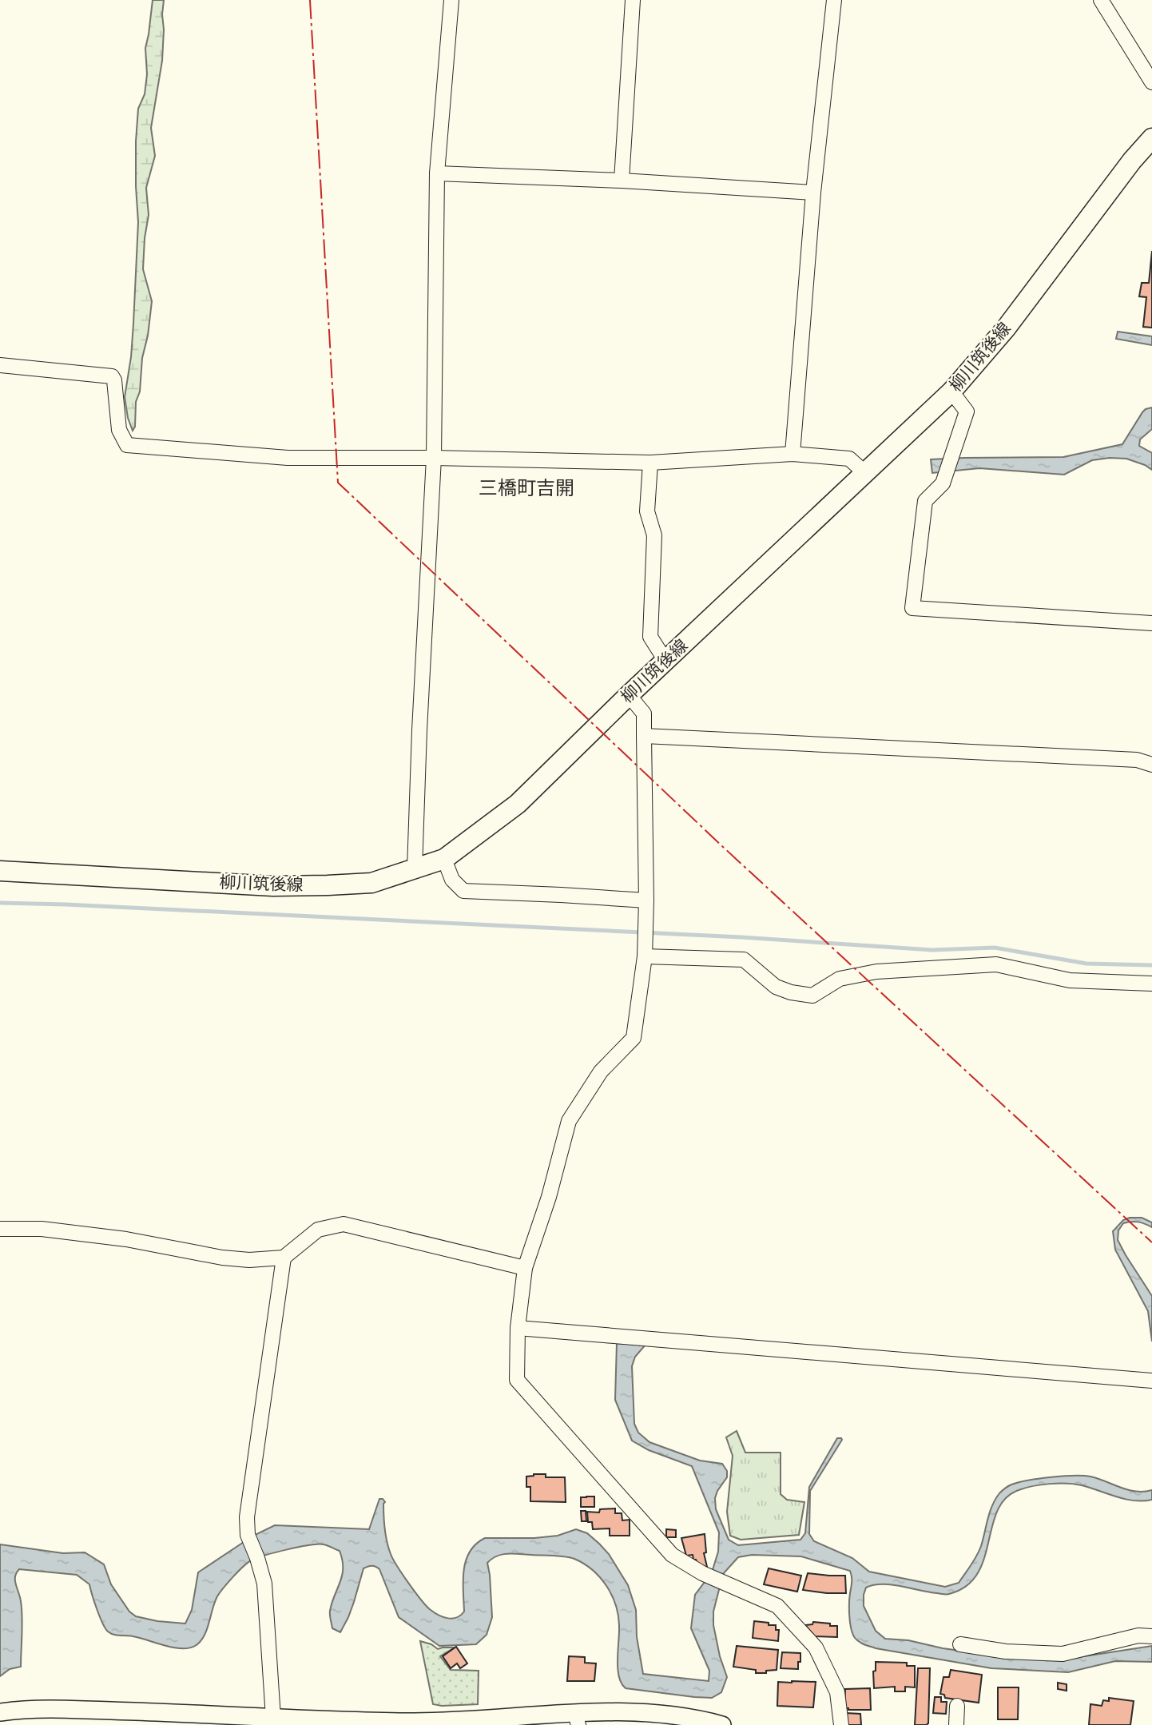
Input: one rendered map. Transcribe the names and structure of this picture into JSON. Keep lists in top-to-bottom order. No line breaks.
{"streets":{"main road":["柳川筑後線"]},"districts":["三橋町吉開"]}
